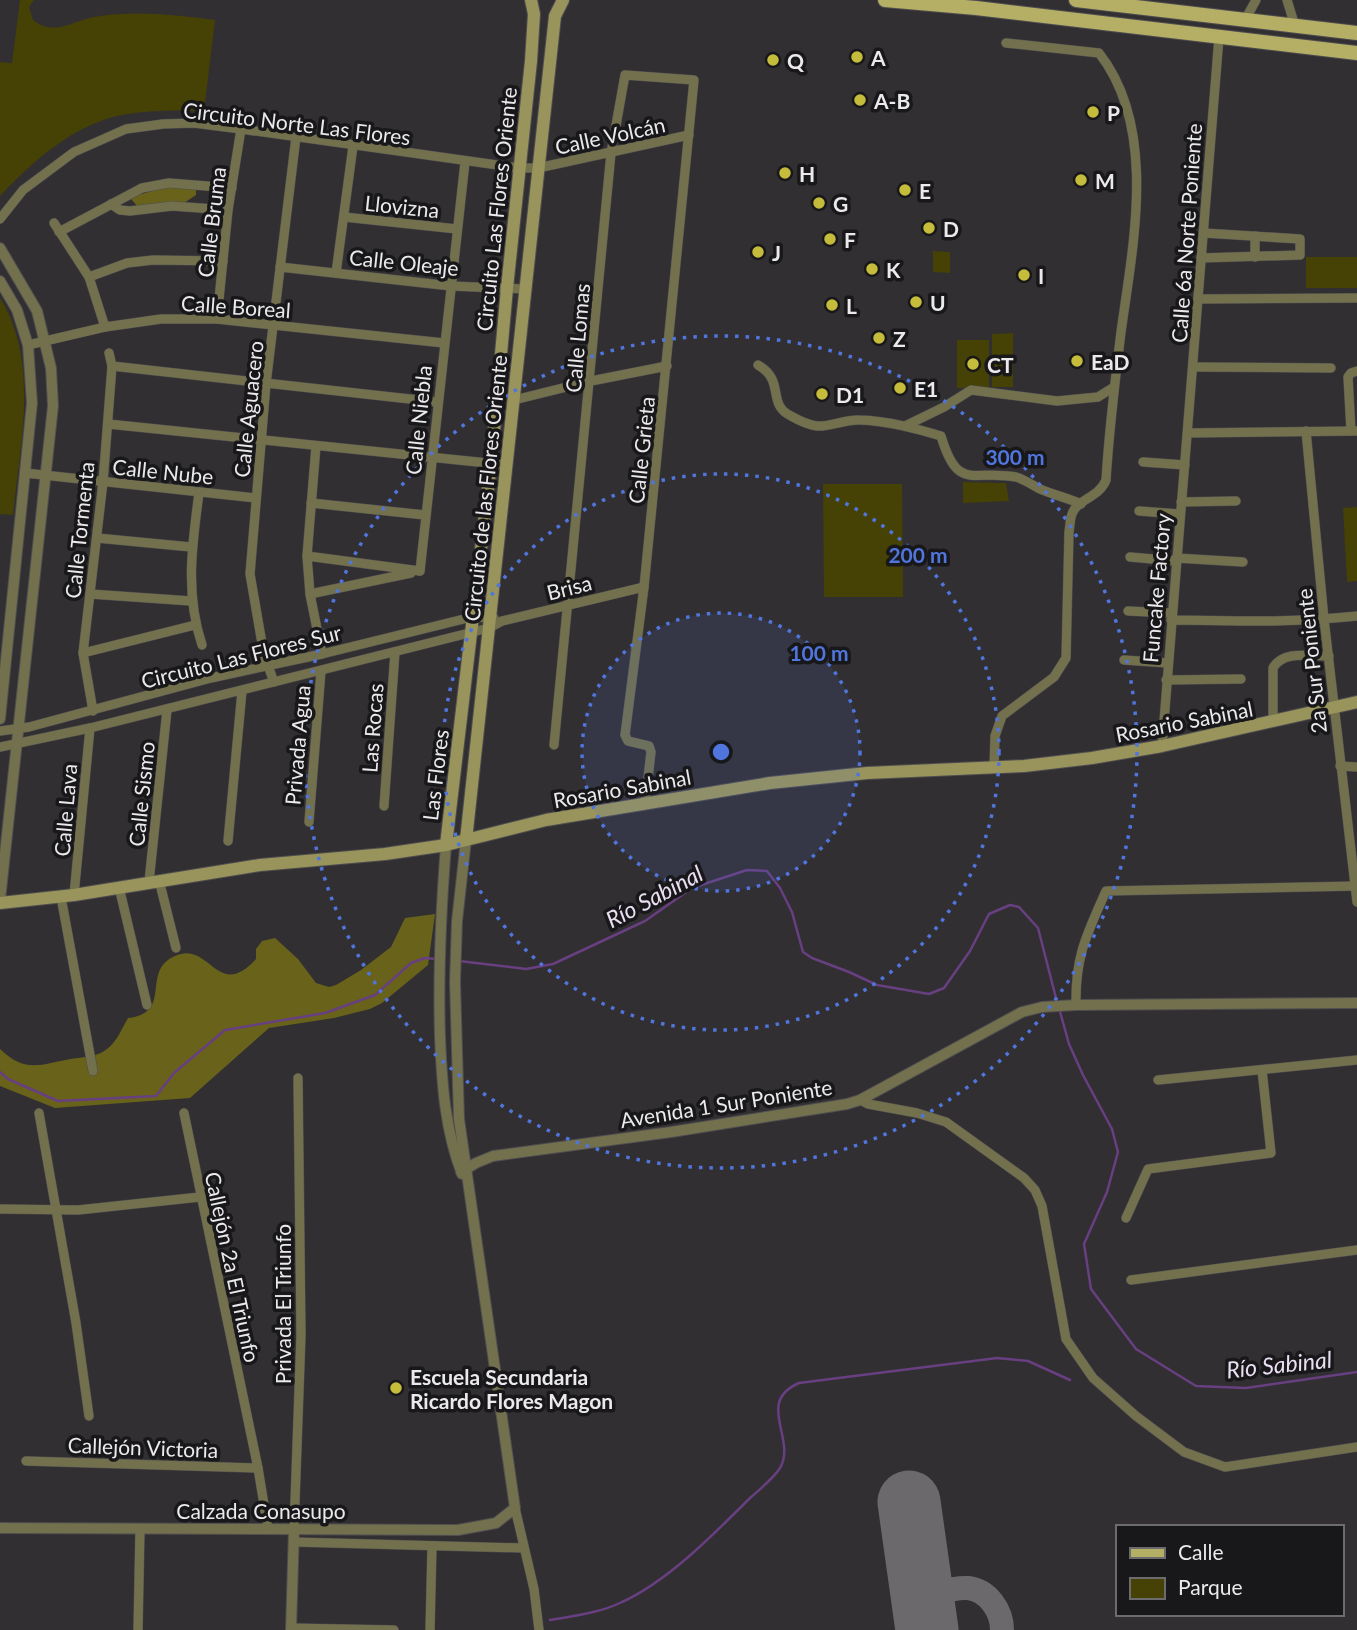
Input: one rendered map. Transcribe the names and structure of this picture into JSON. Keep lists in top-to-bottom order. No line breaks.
{"streets":{"main road":["Circuito Las Flores Oriente","Circuito de las Flores Oriente","Rosario Sabinal","Las Flores"],"street":["Circuito Norte Las Flores","Calle Volcán","Llovizna","Calle Bruma","Calle 6a Norte Poniente","Calle Oleaje","Calle Boreal","Calle Lomas","Calle Aguacero","Calle Niebla","Calle Grieta","Calle Nube","Calle Tormenta","Brisa","Funcake Factory","Circuito Las Flores Sur","2a Sur Poniente","Las Rocas","Privada Agua","Calle Sismo","Calle Lava","Avenida 1 Sur Poniente","Callejón 2a El Triunfo","Privada El Triunfo","Callejón Victoria","Calzada Conasupo"]},"crossings":[["Circuito Norte Las Flores","Calle Volcán"],["Circuito Norte Las Flores","Circuito Las Flores Oriente"],["Circuito Norte Las Flores","Calle Bruma"],["Circuito Norte Las Flores","Calle Aguacero"],["Circuito Norte Las Flores","Calle Niebla"],["Circuito Norte Las Flores","Circuito de las Flores Oriente"],["Calle Volcán","Calle Lomas"],["Calle Volcán","Calle Grieta"],["Calle Volcán","Circuito de las Flores Oriente"],["Llovizna","Calle Niebla"],["Circuito Las Flores Oriente","Calle Oleaje"],["Circuito Las Flores Oriente","Circuito Las Flores Sur"],["Circuito Las Flores Oriente","Las Flores"],["Calle Bruma","Calle Boreal"],["Calle 6a Norte Poniente","Funcake Factory"],["Calle Oleaje","Calle Aguacero"],["Calle Oleaje","Calle Niebla"],["Calle Oleaje","Circuito de las Flores Oriente"],["Calle Boreal","Calle Aguacero"],["Calle Boreal","Calle Niebla"],["Calle Lomas","Calle Grieta"],["Calle Lomas","Brisa"],["Calle Aguacero","Calle Nube"],["Calle Aguacero","Circuito Las Flores Sur"],["Calle Grieta","Brisa"],["Calle Grieta","Rosario Sabinal"],["Calle Nube","Calle Tormenta"],["Circuito de las Flores Oriente","Brisa"],["Circuito de las Flores Oriente","Circuito Las Flores Sur"],["Circuito de las Flores Oriente","Rosario Sabinal"],["Circuito de las Flores Oriente","Avenida 1 Sur Poniente"],["Calle Tormenta","Circuito Las Flores Sur"],["Brisa","Circuito Las Flores Sur"],["Funcake Factory","Rosario Sabinal"],["2a Sur Poniente","Rosario Sabinal"],["Rosario Sabinal","Las Flores"],["Rosario Sabinal","Calle Sismo"],["Rosario Sabinal","Calle Lava"],["Callejón 2a El Triunfo","Callejón Victoria"],["Callejón 2a El Triunfo","Calzada Conasupo"],["Privada El Triunfo","Calzada Conasupo"]],"water":["Río Sabinal"],"places":["A","Q","A-B","P","H","M","E","G","D","F","J","K","I","U","L","Z","EaD","CT","E1","D1","Escuela Secundaria Ricardo Flores Magon"],"legend":["Calle","Parque"],"rings":["300 m","200 m","100 m"]}
